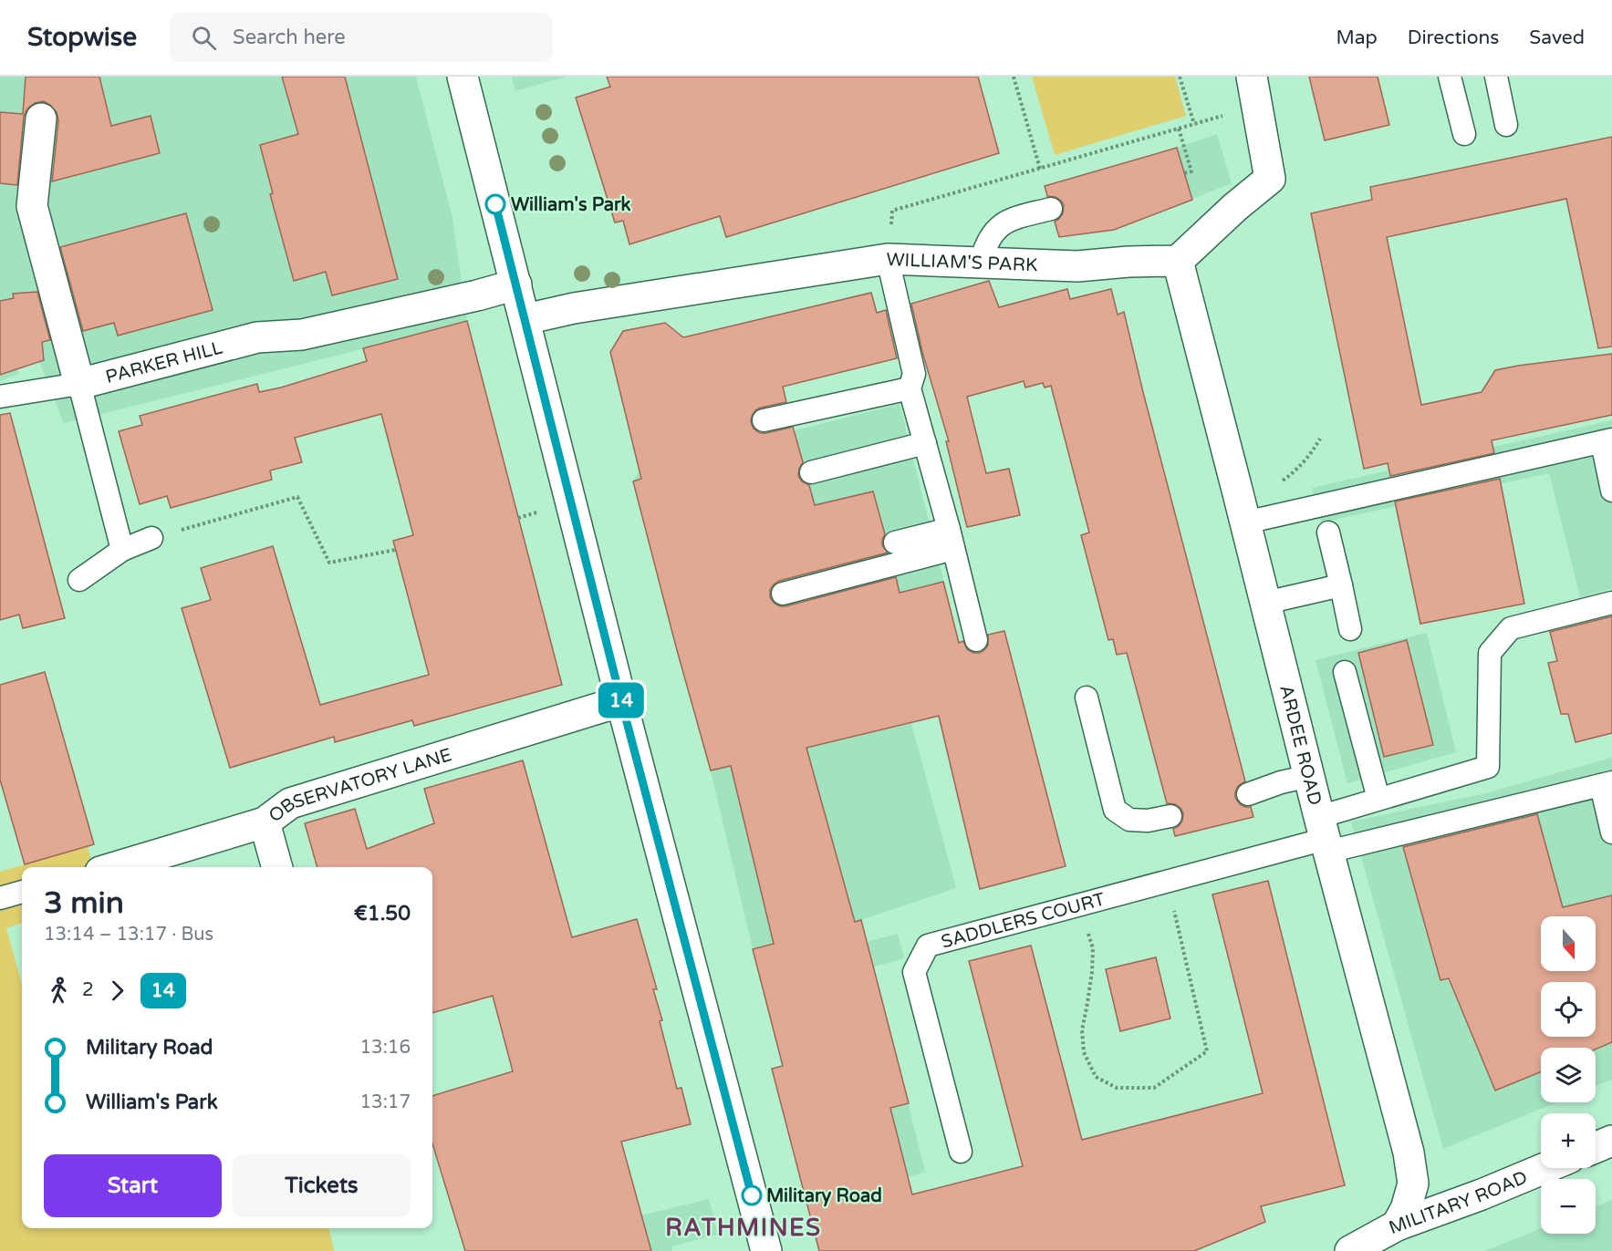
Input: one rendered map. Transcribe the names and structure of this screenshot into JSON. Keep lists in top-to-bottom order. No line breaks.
{"streets":{"street":["WILLIAM'S PARK","PARKER HILL","ARDEE ROAD","OBSERVATORY LANE","MILITARY ROAD"],"lane":["SADDLERS COURT"]},"crossings":[["WILLIAM'S PARK","ARDEE ROAD"],["ARDEE ROAD","SADDLERS COURT"],["ARDEE ROAD","MILITARY ROAD"]],"districts":["RATHMINES"],"places":["William's Park","Military Road"],"lines":["bus line 14"],"north":"bottom","page":{"header":"Stopwise","search":"Search here","nav":["Map","Directions","Saved"],"on_map":"14","heading":["3 min","13:14 – 13:17 · Bus","€1.50"],"map_buttons":["+","−"],"legs":["2","14"],"list":[{"name":"Military Road","value":"13:16"},{"name":"William's Park","value":"13:17"}],"buttons":["Start","Tickets"]}}
